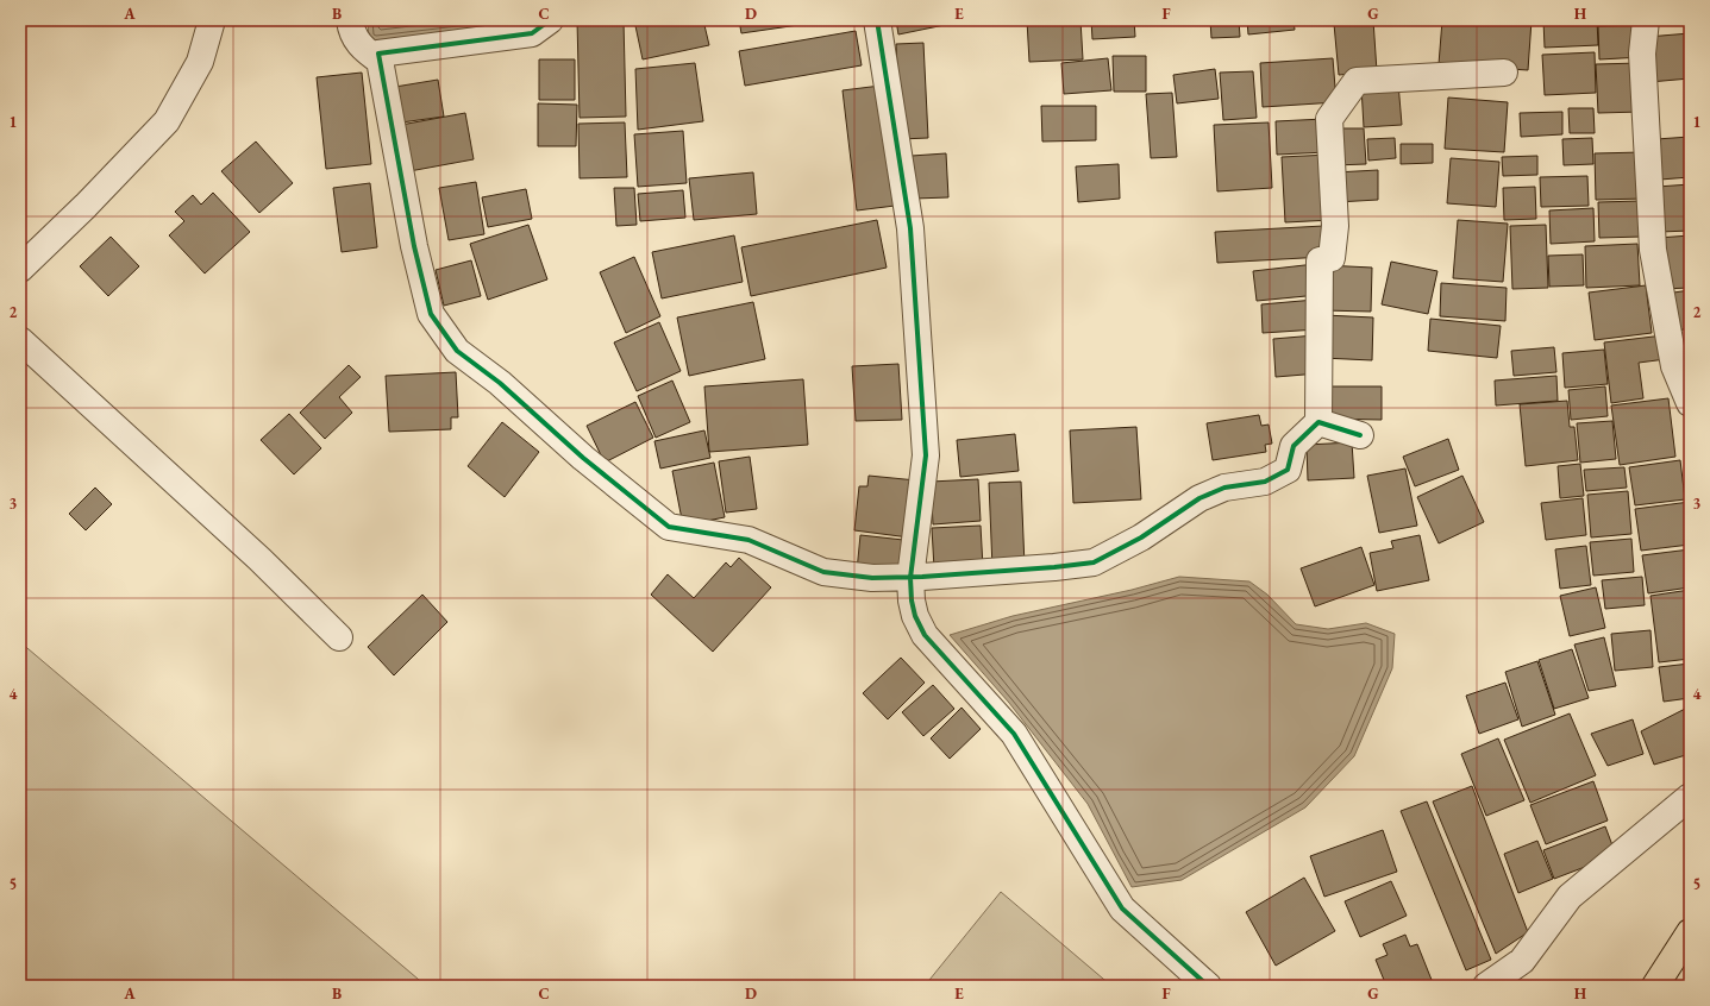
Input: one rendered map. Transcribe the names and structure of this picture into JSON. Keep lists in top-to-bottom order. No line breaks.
{"grid":{"columns":["A","B","C","D","E","F","G","H"],"rows":["1","2","3","4","5"]}}
